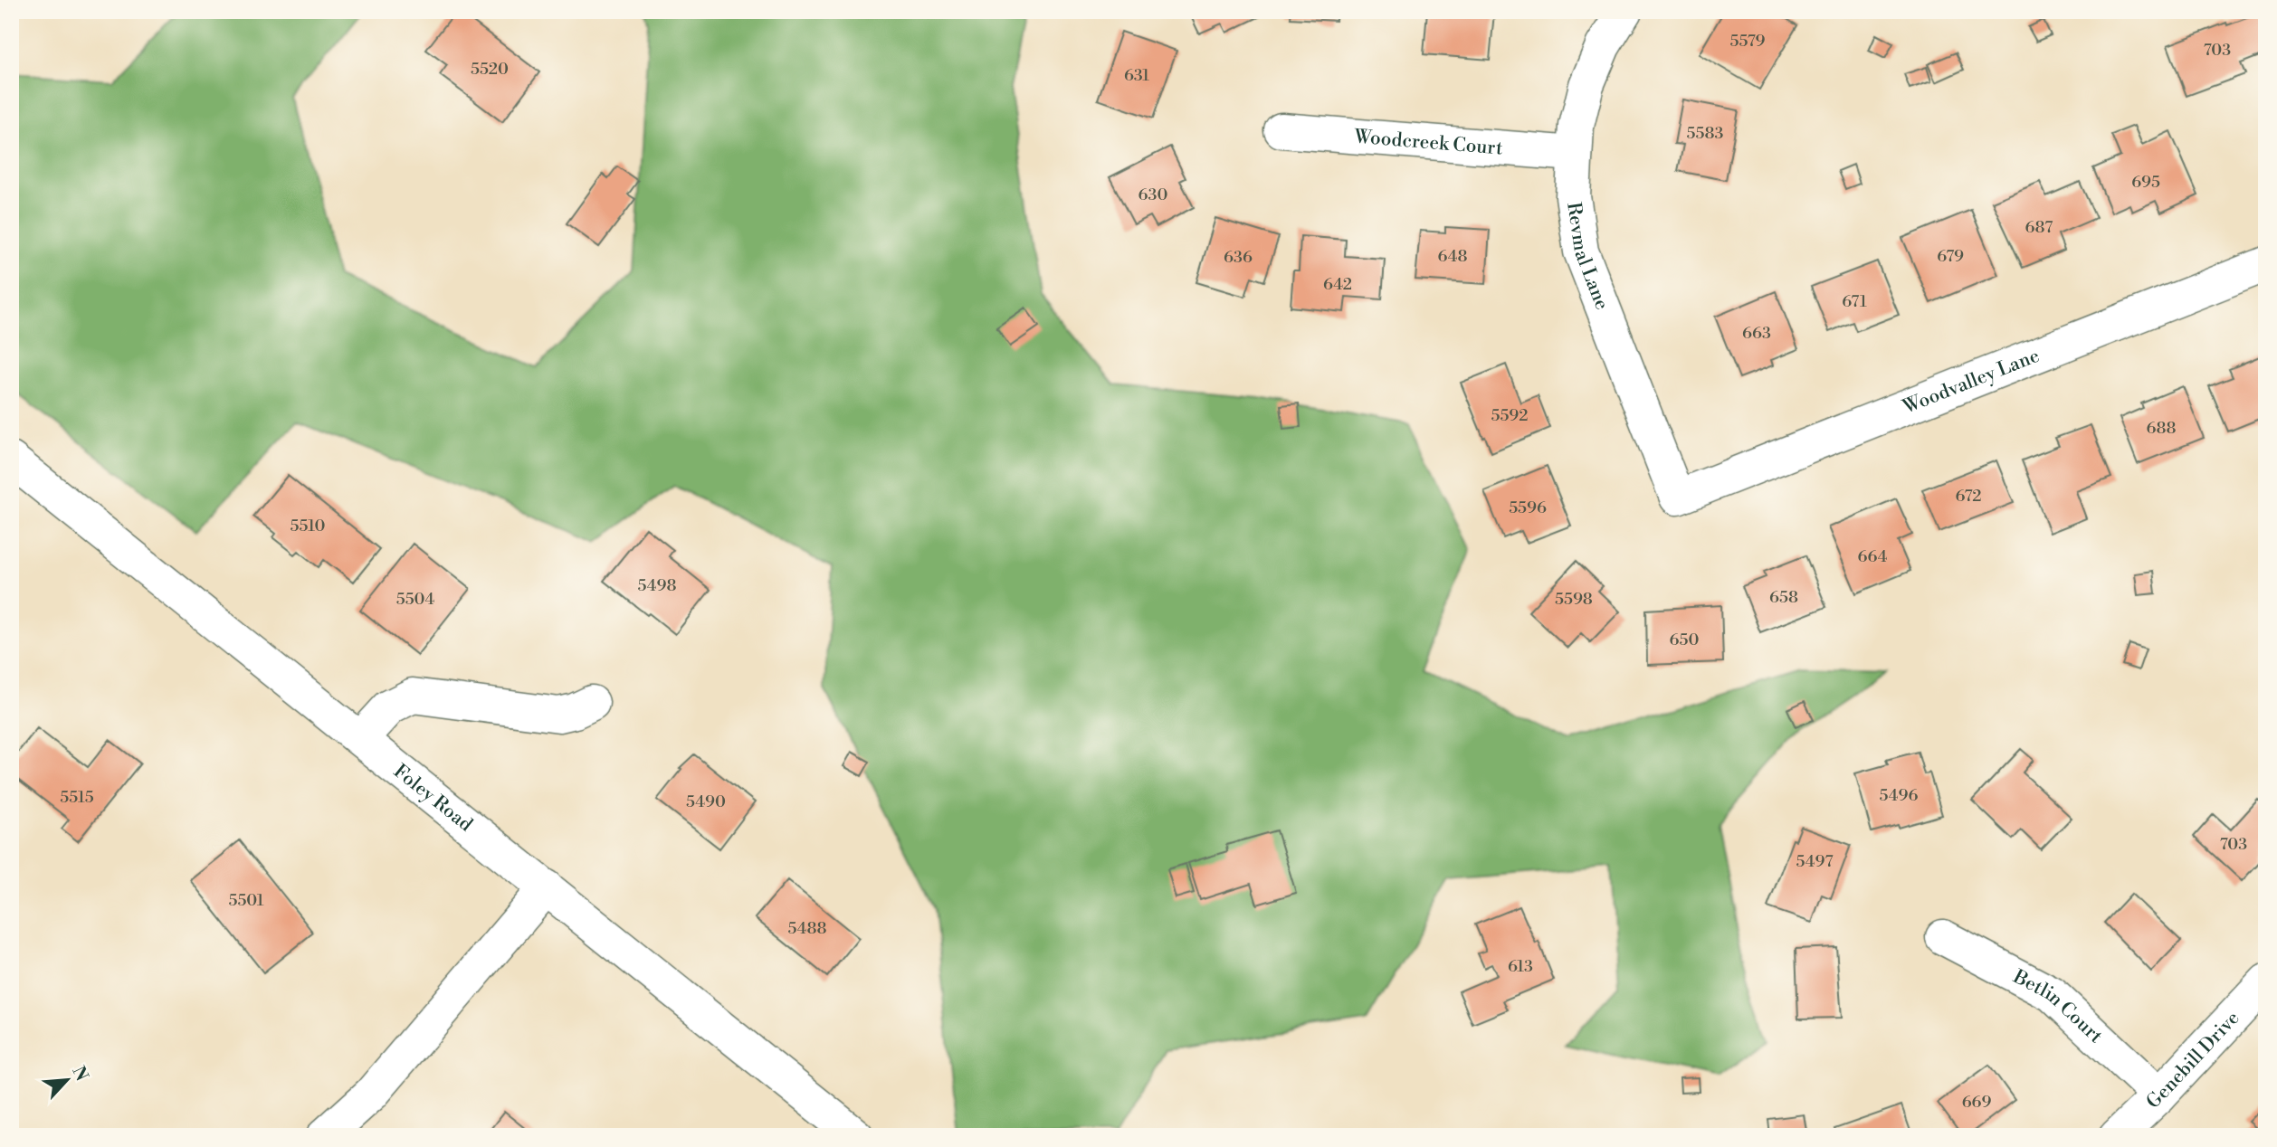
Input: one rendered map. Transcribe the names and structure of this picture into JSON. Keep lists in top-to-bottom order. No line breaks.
{"streets":{"street":["Woodcreek Court","Revmal Lane","Woodvalley Lane","Foley Road","Betlin Court","Genebill Drive"]},"crossings":[["Woodcreek Court","Revmal Lane"],["Revmal Lane","Woodvalley Lane"],["Betlin Court","Genebill Drive"]],"house_numbers":["5579","703","5520","631","5583","695","630","687","648","679","636","642","671","663","5592","688","672","5596","5510","664","5498","658","5504","5598","650","5496","5515","5490","703","5497","5501","5488","613","669"],"north":"top right"}
